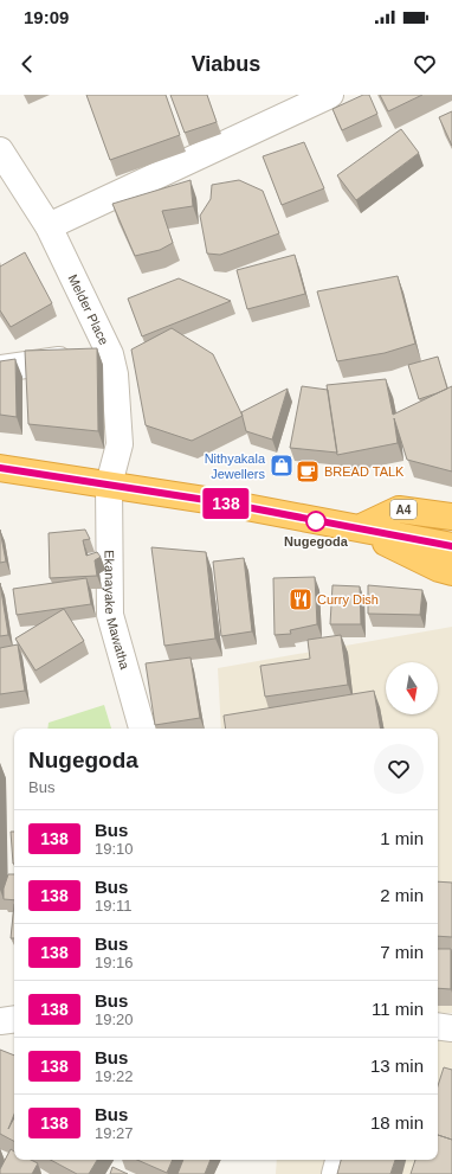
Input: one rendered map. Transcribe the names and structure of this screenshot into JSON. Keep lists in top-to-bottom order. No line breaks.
{"streets":{"highway":["A4"],"street":["Melder Place","Ekanayake Mawatha"]},"crossings":[["Melder Place","A4"],["Melder Place","Ekanayake Mawatha"],["A4","Ekanayake Mawatha"]],"places":{"shop":["Nithyakala Jewellers"],"cafe":["BREAD TALK"],"other":["Nugegoda"],"restaurant":["Curry Dish"]},"lines":["bus line 138"],"north":"bottom","page":{"status":"19:09","header":"Viabus","on_map":"138","heading":["Nugegoda","Bus"],"list":[{"mark":"138","name":"Bus","note":"19:10","value":"1 min"},{"mark":"138","name":"Bus","note":"19:11","value":"2 min"},{"mark":"138","name":"Bus","note":"19:16","value":"7 min"},{"mark":"138","name":"Bus","note":"19:20","value":"11 min"},{"mark":"138","name":"Bus","note":"19:22","value":"13 min"},{"mark":"138","name":"Bus","note":"19:27","value":"18 min"}]}}
